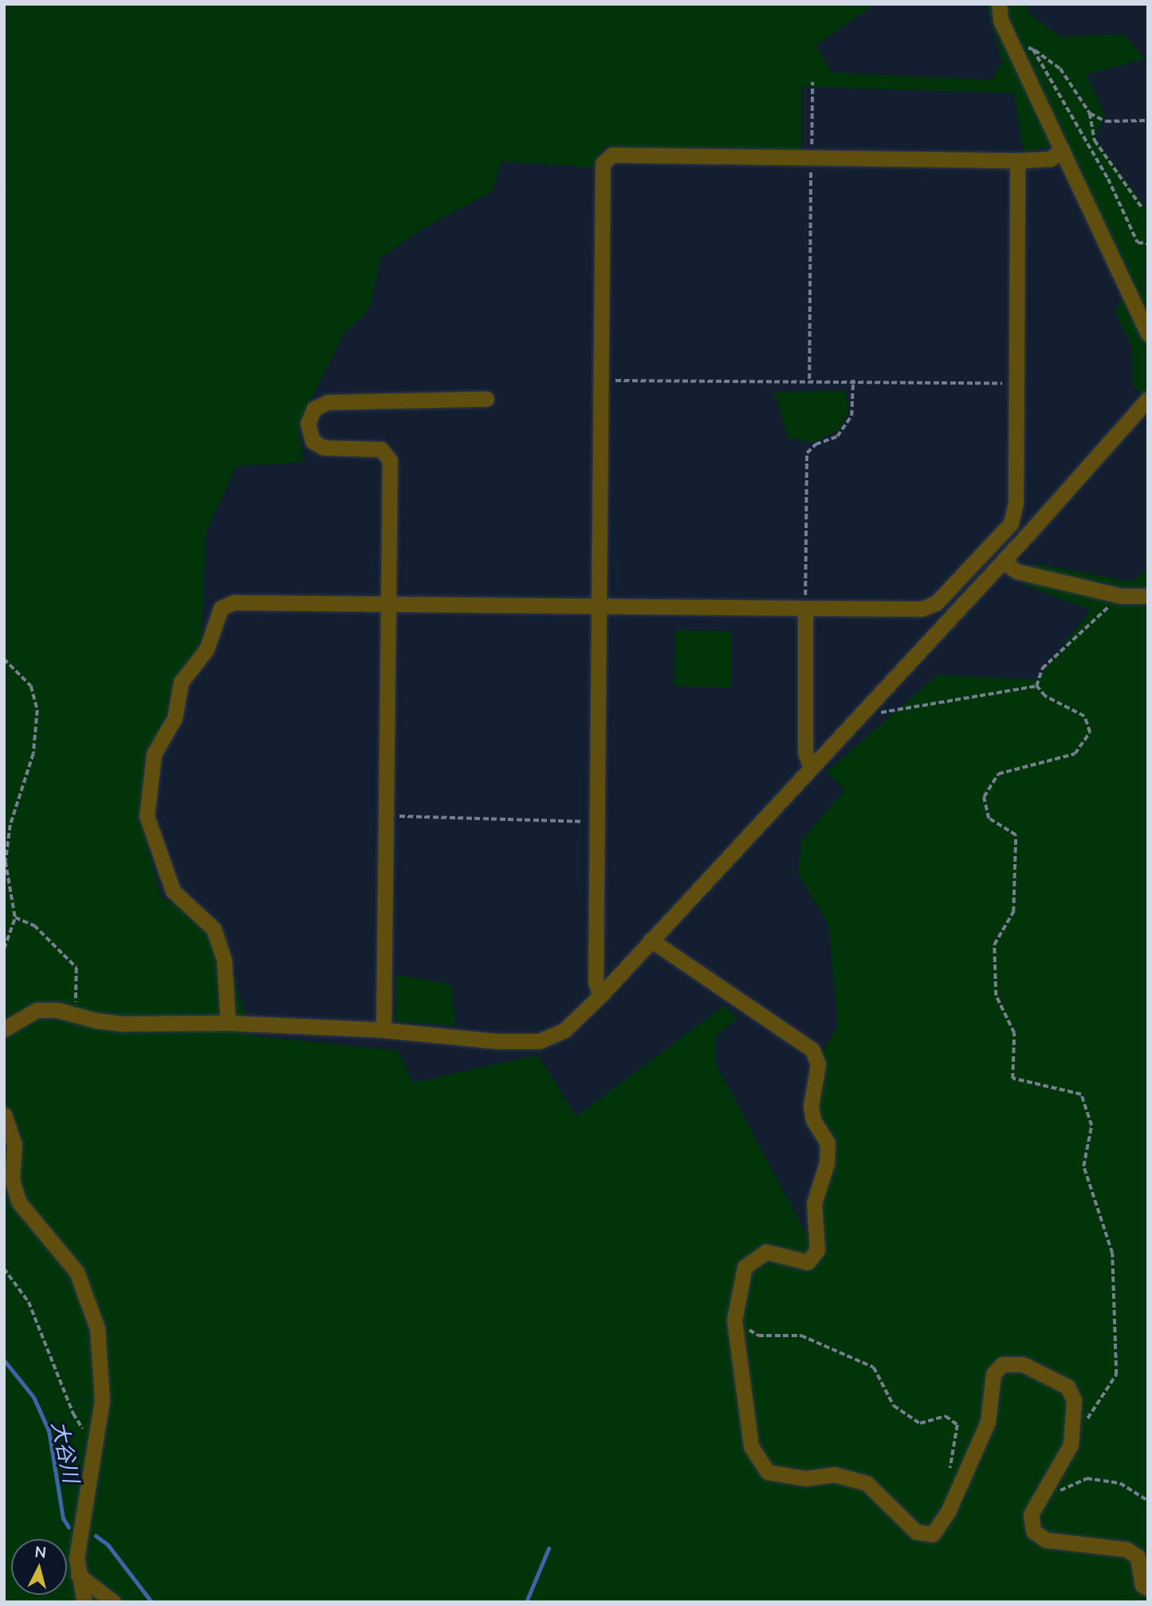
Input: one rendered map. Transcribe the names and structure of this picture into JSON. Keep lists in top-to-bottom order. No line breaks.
{"water":["大谷川"],"north":"top"}
